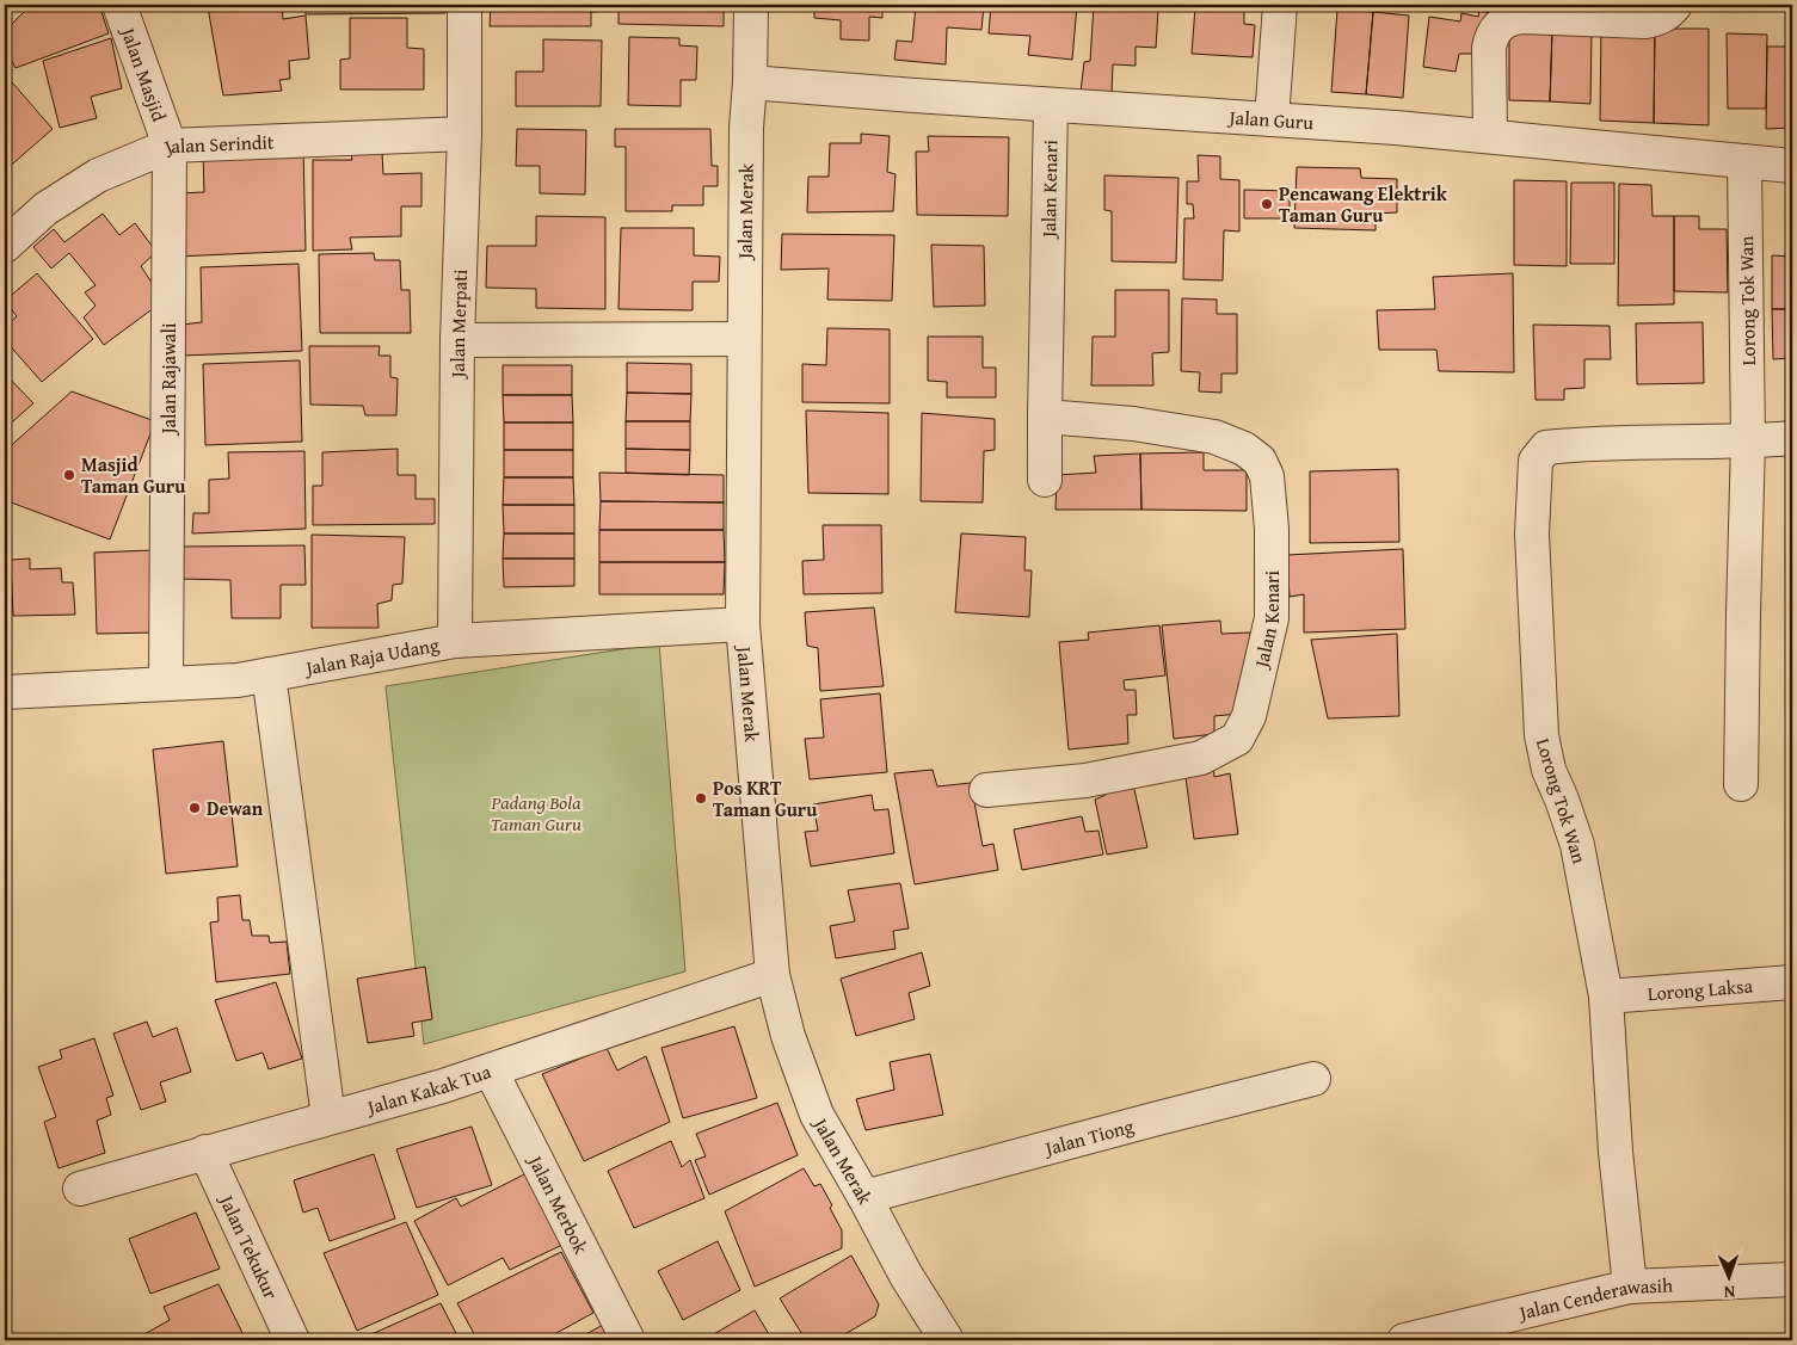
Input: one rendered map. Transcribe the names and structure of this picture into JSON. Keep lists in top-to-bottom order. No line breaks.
{"streets":{"street":["Jalan Masjid","Jalan Guru","Jalan Serindit","Jalan Kenari","Jalan Merak","Lorong Tok Wan","Jalan Merpati","Jalan Rajawali","Jalan Raja Udang","Lorong Laksa","Jalan Kakak Tua","Jalan Tiong","Jalan Merbok","Jalan Tekukur","Jalan Cenderawasih"]},"crossings":[["Jalan Masjid","Jalan Serindit"],["Jalan Masjid","Jalan Rajawali"],["Jalan Guru","Jalan Kenari"],["Jalan Guru","Jalan Merak"],["Jalan Guru","Lorong Tok Wan"],["Jalan Serindit","Jalan Merpati"],["Jalan Serindit","Jalan Rajawali"],["Jalan Merak","Jalan Raja Udang"],["Jalan Merak","Jalan Kakak Tua"],["Jalan Merak","Jalan Tiong"],["Lorong Tok Wan","Lorong Laksa"],["Lorong Tok Wan","Jalan Cenderawasih"],["Jalan Merpati","Jalan Raja Udang"],["Jalan Rajawali","Jalan Raja Udang"],["Jalan Kakak Tua","Jalan Merbok"],["Jalan Kakak Tua","Jalan Tekukur"]],"parks":["Padang Bola Taman Guru"],"places":["Pencawang Elektrik Taman Guru","Masjid Taman Guru","Pos KRT Taman Guru","Dewan"],"north":"bottom"}
